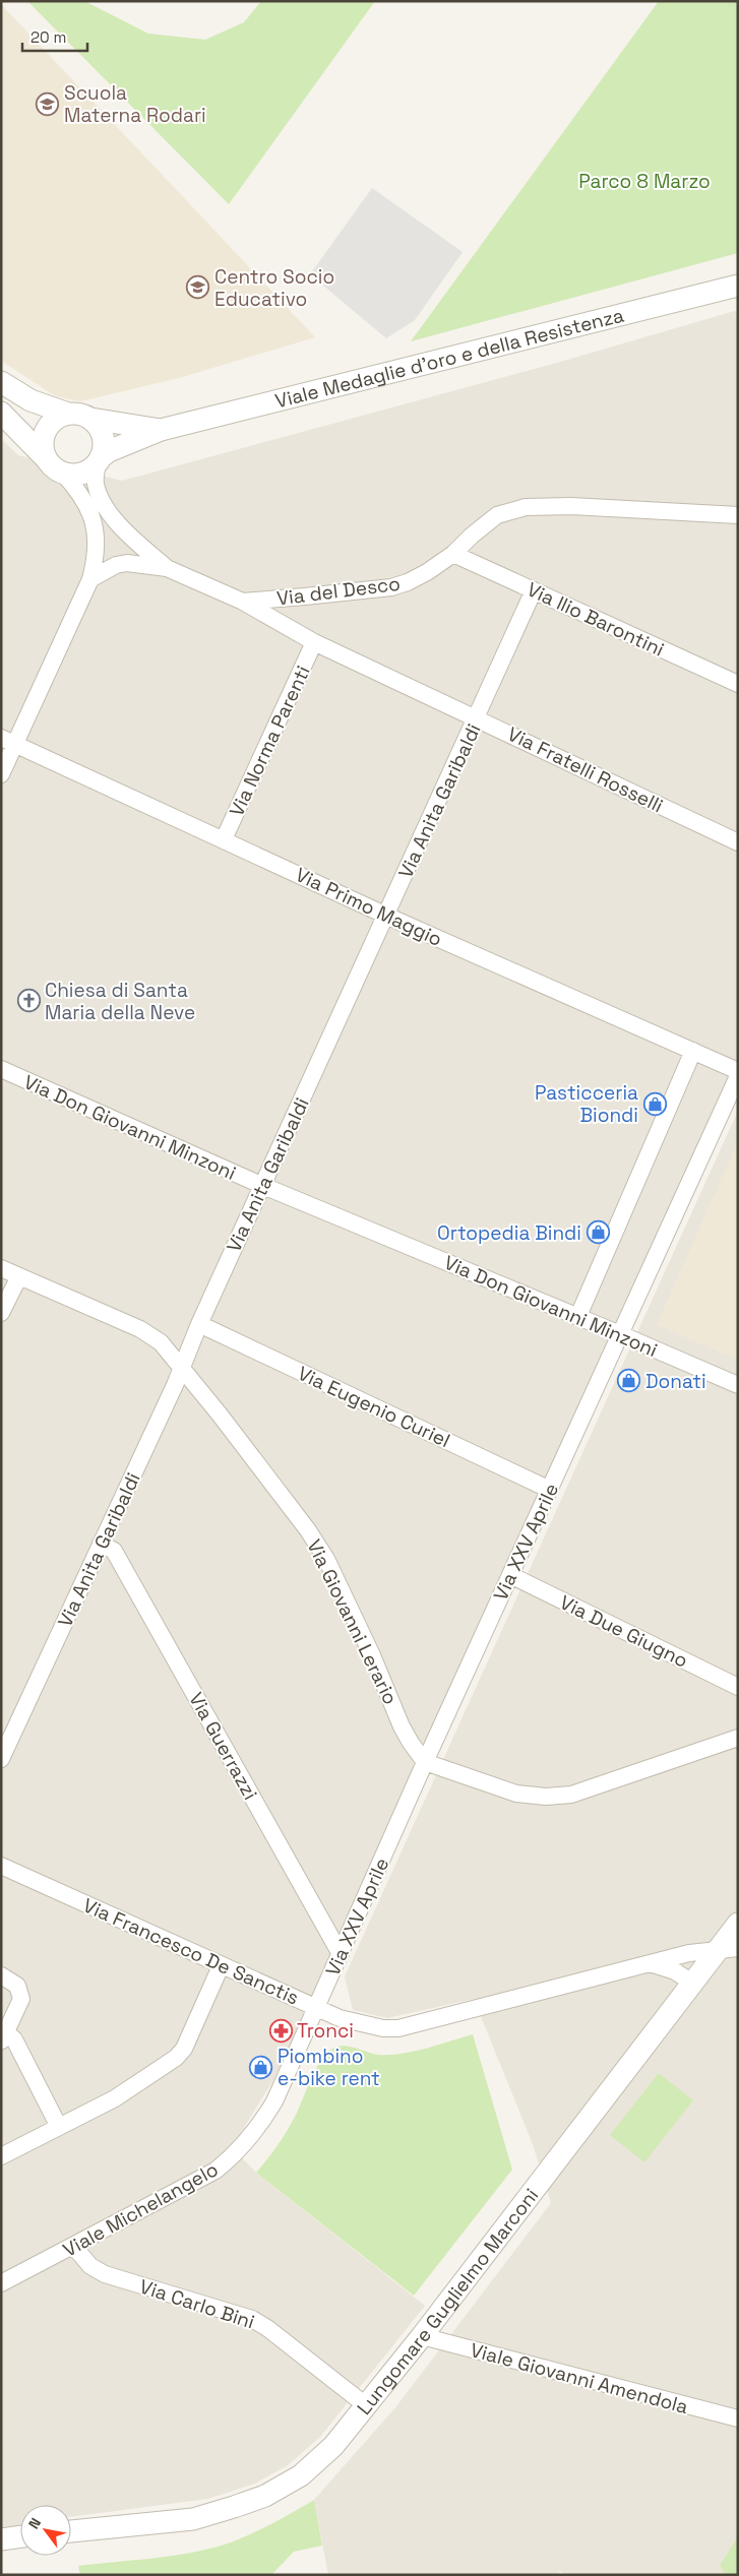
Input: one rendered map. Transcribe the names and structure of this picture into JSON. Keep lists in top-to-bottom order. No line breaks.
{"streets":{"street":["Viale Medaglie d'oro e della Resistenza","Via del Desco","Via Ilio Barontini","Via Norma Parenti","Via Fratelli Rosselli","Via Anita Garibaldi","Via Primo Maggio","Via Don Giovanni Minzoni","Via Eugenio Curiel","Via XXV Aprile","Via Giovanni Lerario","Via Due Giugno","Via Guerrazzi","Via Francesco De Sanctis","Viale Michelangelo","Lungomare Guglielmo Marconi","Via Carlo Bini","Viale Giovanni Amendola"]},"crossings":[["Via del Desco","Via Ilio Barontini"],["Via del Desco","Via Fratelli Rosselli"],["Via Ilio Barontini","Via Anita Garibaldi"],["Via Norma Parenti","Via Fratelli Rosselli"],["Via Norma Parenti","Via Primo Maggio"],["Via Fratelli Rosselli","Via Anita Garibaldi"],["Via Anita Garibaldi","Via Primo Maggio"],["Via Anita Garibaldi","Via Don Giovanni Minzoni"],["Via Anita Garibaldi","Via Eugenio Curiel"],["Via Anita Garibaldi","Via Giovanni Lerario"],["Via Anita Garibaldi","Via Guerrazzi"],["Via Don Giovanni Minzoni","Via XXV Aprile"],["Via Eugenio Curiel","Via XXV Aprile"],["Via XXV Aprile","Via Giovanni Lerario"],["Via XXV Aprile","Via Due Giugno"],["Via XXV Aprile","Via Guerrazzi"],["Via XXV Aprile","Via Francesco De Sanctis"],["Via XXV Aprile","Viale Michelangelo"],["Via Francesco De Sanctis","Viale Michelangelo"],["Via Francesco De Sanctis","Lungomare Guglielmo Marconi"],["Viale Michelangelo","Via Carlo Bini"],["Lungomare Guglielmo Marconi","Via Carlo Bini"],["Lungomare Guglielmo Marconi","Viale Giovanni Amendola"]],"parks":["Parco 8 Marzo"],"places":{"school or university":["Scuola Materna Rodari","Centro Socio Educativo"],"church":["Chiesa di Santa Maria della Neve"],"shop":["Pasticceria Biondi","Ortopedia Bindi","Donati","Piombino e-bike rent"],"pharmacy":["Tronci"]},"scale_bar":"20 m","north":"top left"}
